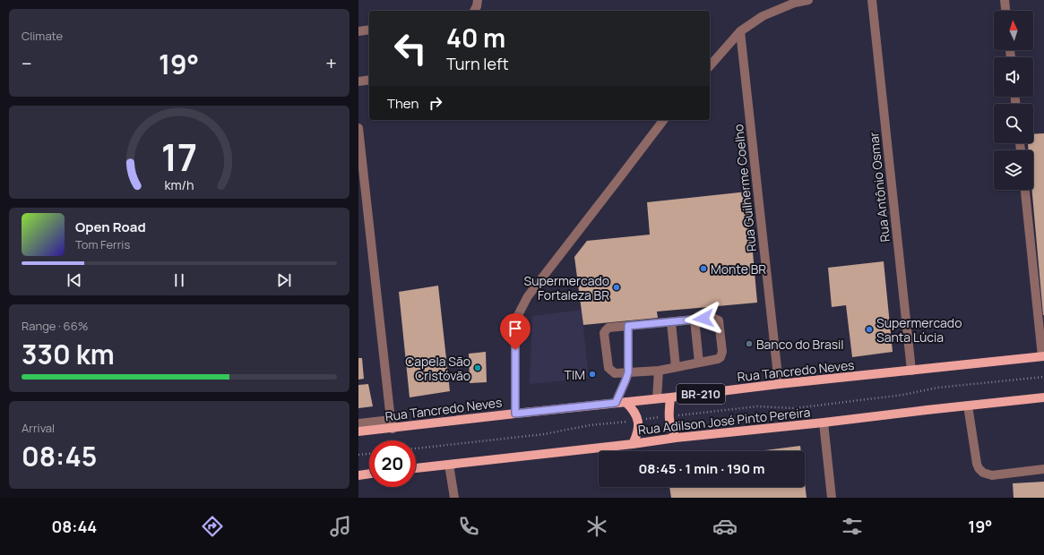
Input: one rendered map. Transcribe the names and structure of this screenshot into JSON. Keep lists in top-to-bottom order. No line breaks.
{"streets":{"main road":["Rua Tancredo Neves","BR-210","Rua Adilson José Pinto Pereira"],"street":["Rua Antônio Osmar","Rua Guilherme Coelho"]},"crossings":[["Rua Antônio Osmar","Rua Tancredo Neves"],["Rua Guilherme Coelho","Rua Tancredo Neves"]],"places":["Monte BR","Supermercado Fortaleza BR","Supermercado Santa Lúcia","Banco do Brasil","Capela São Cristóvão","TIM"],"north":"top","page":{"tile":["Climate",["Range · 66%","330 km"],["Arrival","08:45"]],"turn":["40 m","Turn left"],"heat":["−","19°","+"],"then":"Then","song":["Open Road","Tom Ferris"],"limit":"20","trip":"08:45 · 1 min · 190 m","tabs":["08:44","19°"],"gauge":["17","km/h"]}}
